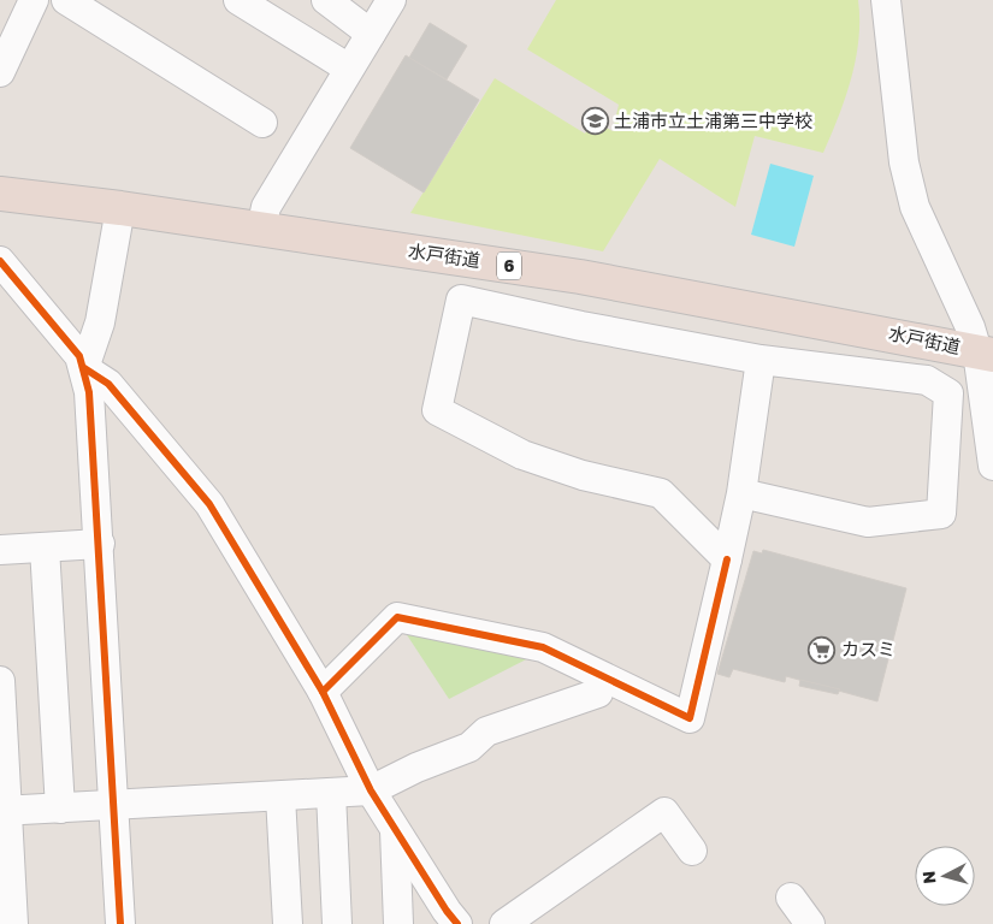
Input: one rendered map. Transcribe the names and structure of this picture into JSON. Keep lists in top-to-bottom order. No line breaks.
{"streets":{"highway":["水戸街道","6"]},"places":{"school or university":["土浦市立土浦第三中学校"],"supermarket":["カスミ"]},"north":"left"}
